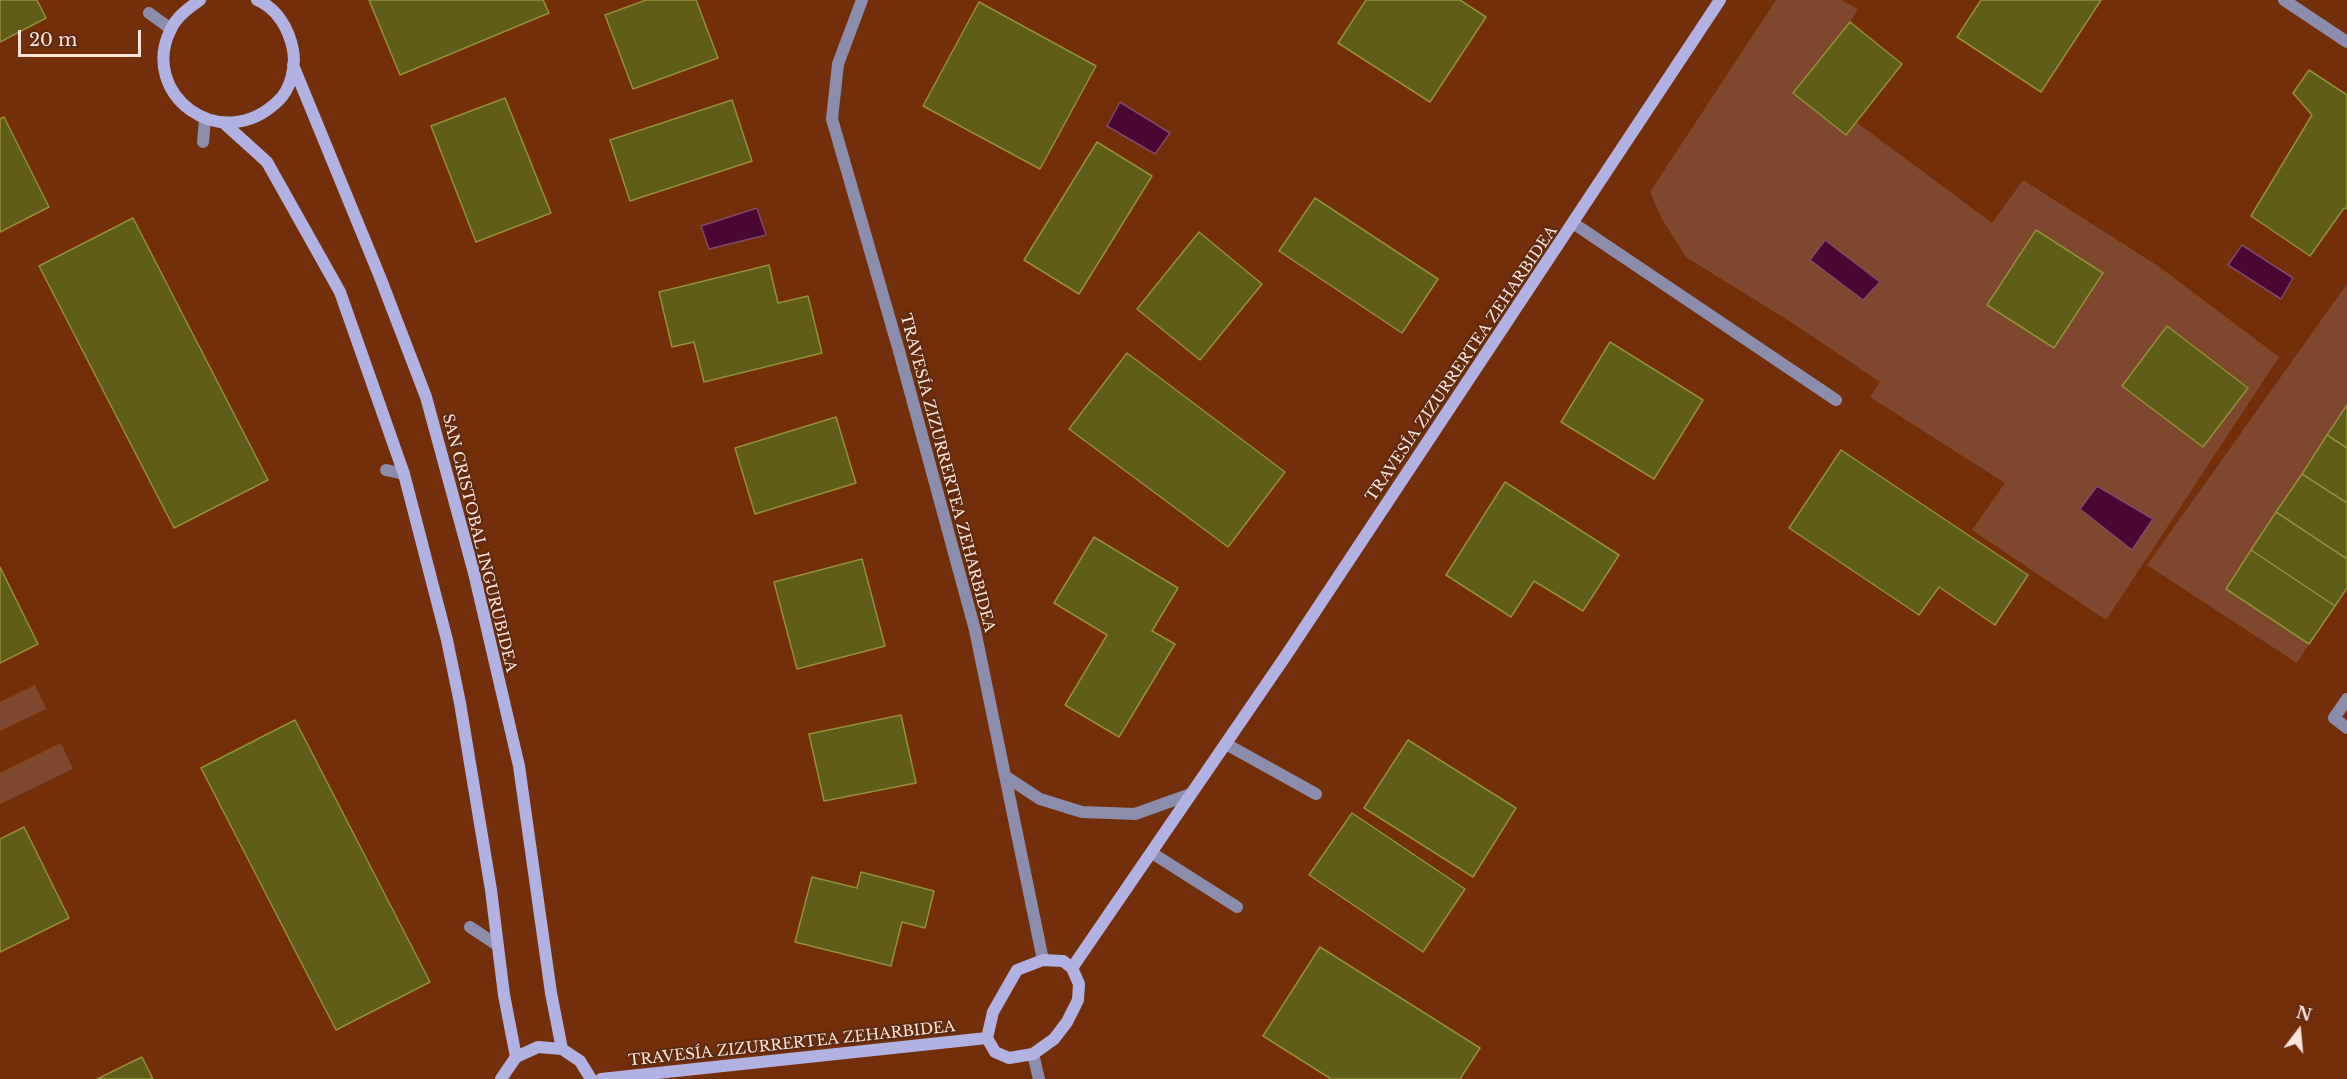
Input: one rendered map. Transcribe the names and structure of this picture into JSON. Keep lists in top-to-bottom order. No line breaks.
{"streets":{"street":["TRAVESÍA ZIZURRERTEA ZEHARBIDEA","SAN CRISTOBAL INGURUBIDEA"]},"scale_bar":"20 m","north":"top"}
